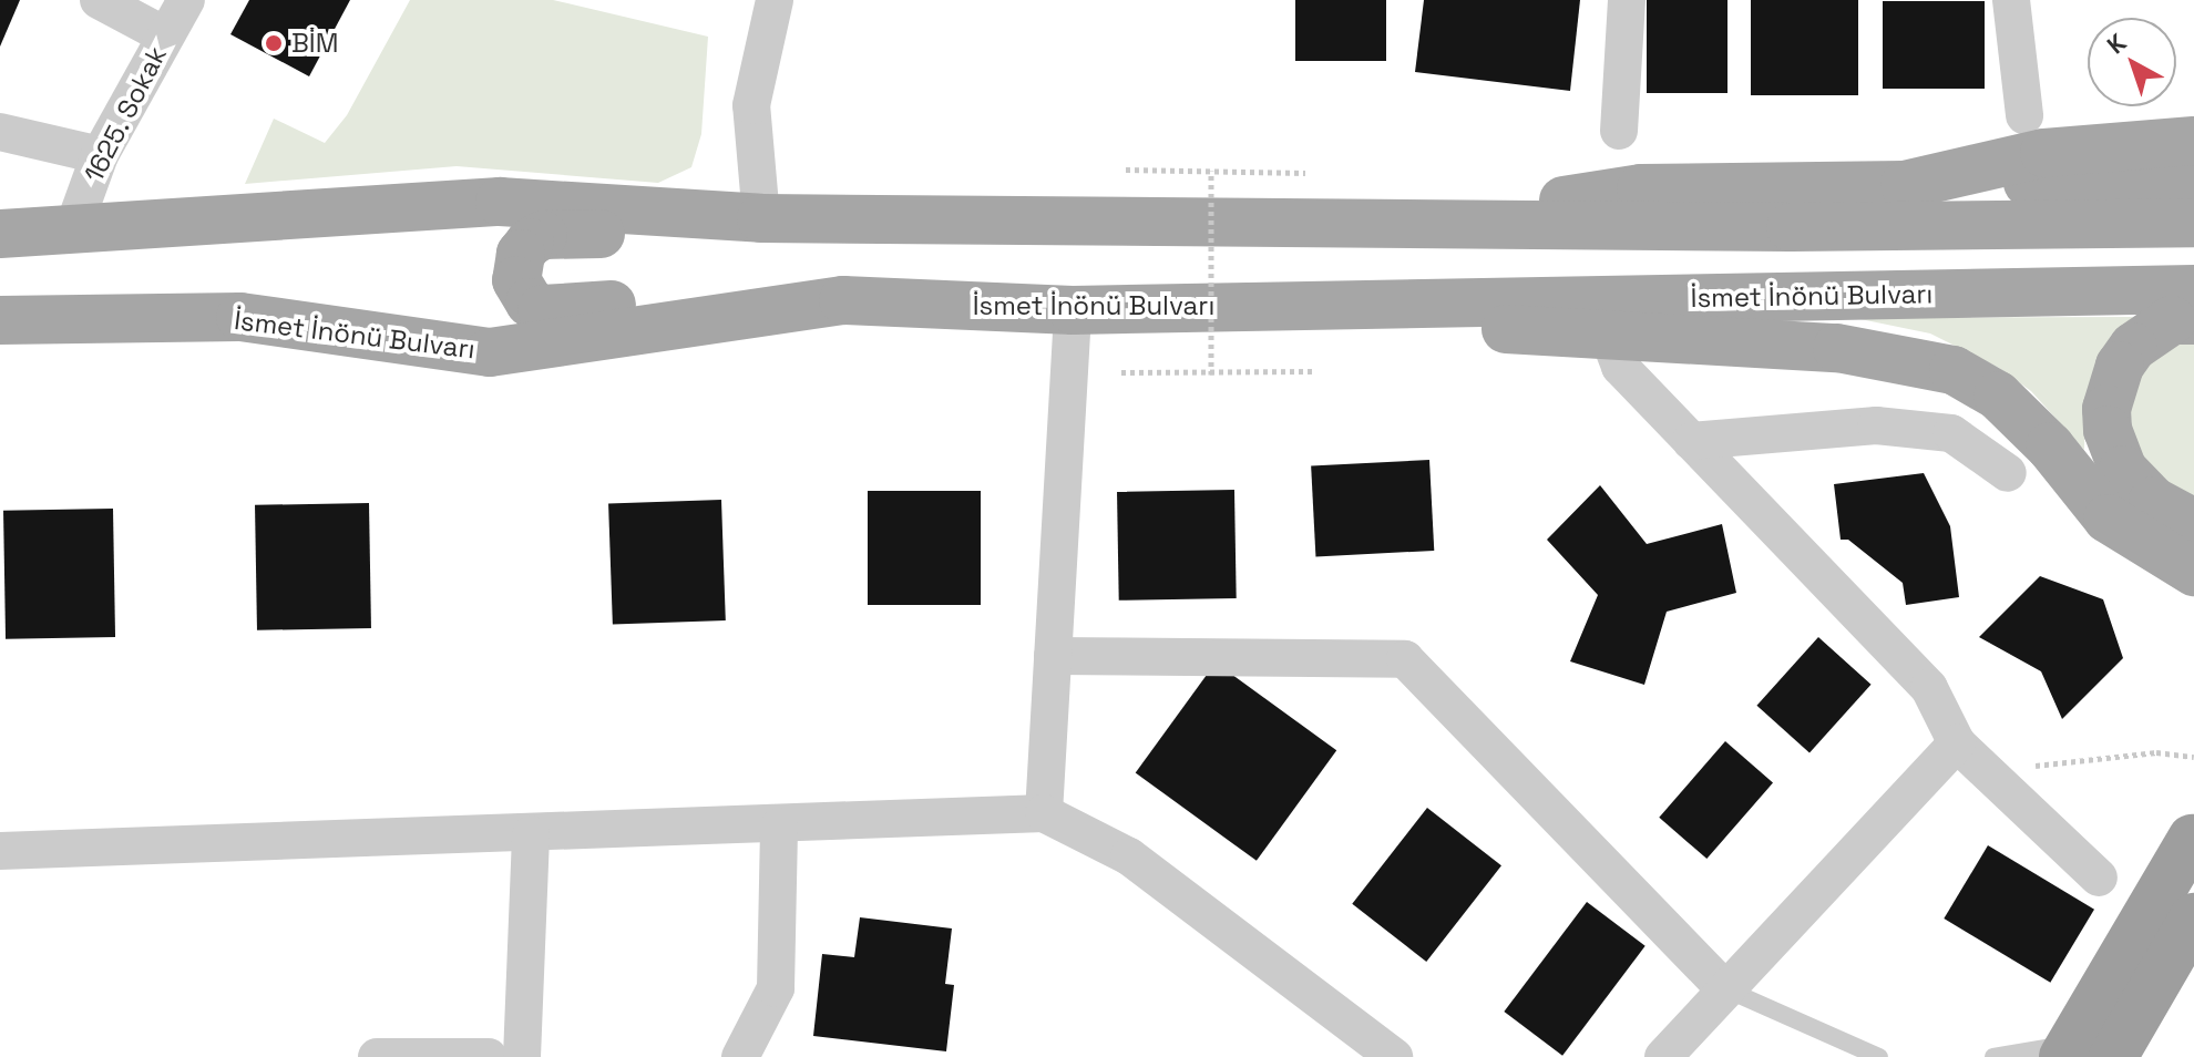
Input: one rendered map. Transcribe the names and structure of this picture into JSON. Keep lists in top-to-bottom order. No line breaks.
{"streets":{"main road":["İsmet İnönü Bulvarı"],"street":["1625. Sokak"]},"places":["BİM"],"north":"top left"}
